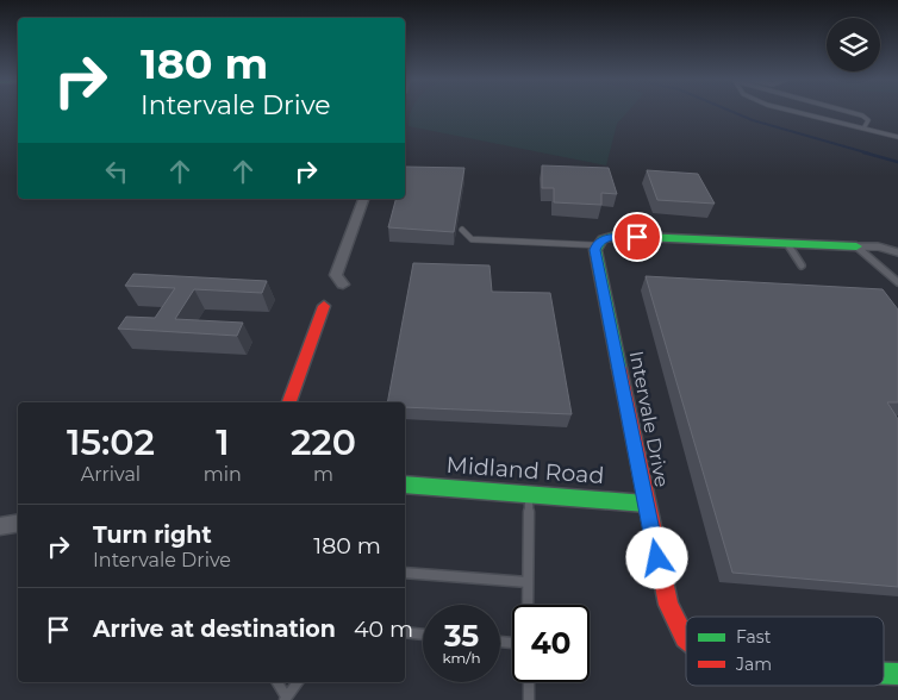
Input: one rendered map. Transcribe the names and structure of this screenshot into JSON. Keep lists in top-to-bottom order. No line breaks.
{"streets":{"street":["Intervale Drive","Midland Road"]},"crossings":[["Intervale Drive","Midland Road"]],"legend":["Fast","Jam"],"page":{"turn":["180 m","Intervale Drive"],"eta":["15:02","Arrival","1","min","220","m"],"list":[{"name":"Turn right","note":"Intervale Drive","value":"180 m"},{"name":"Arrive at destination","value":"40 m"}],"speed":"35 km/h","limit":"40"}}
